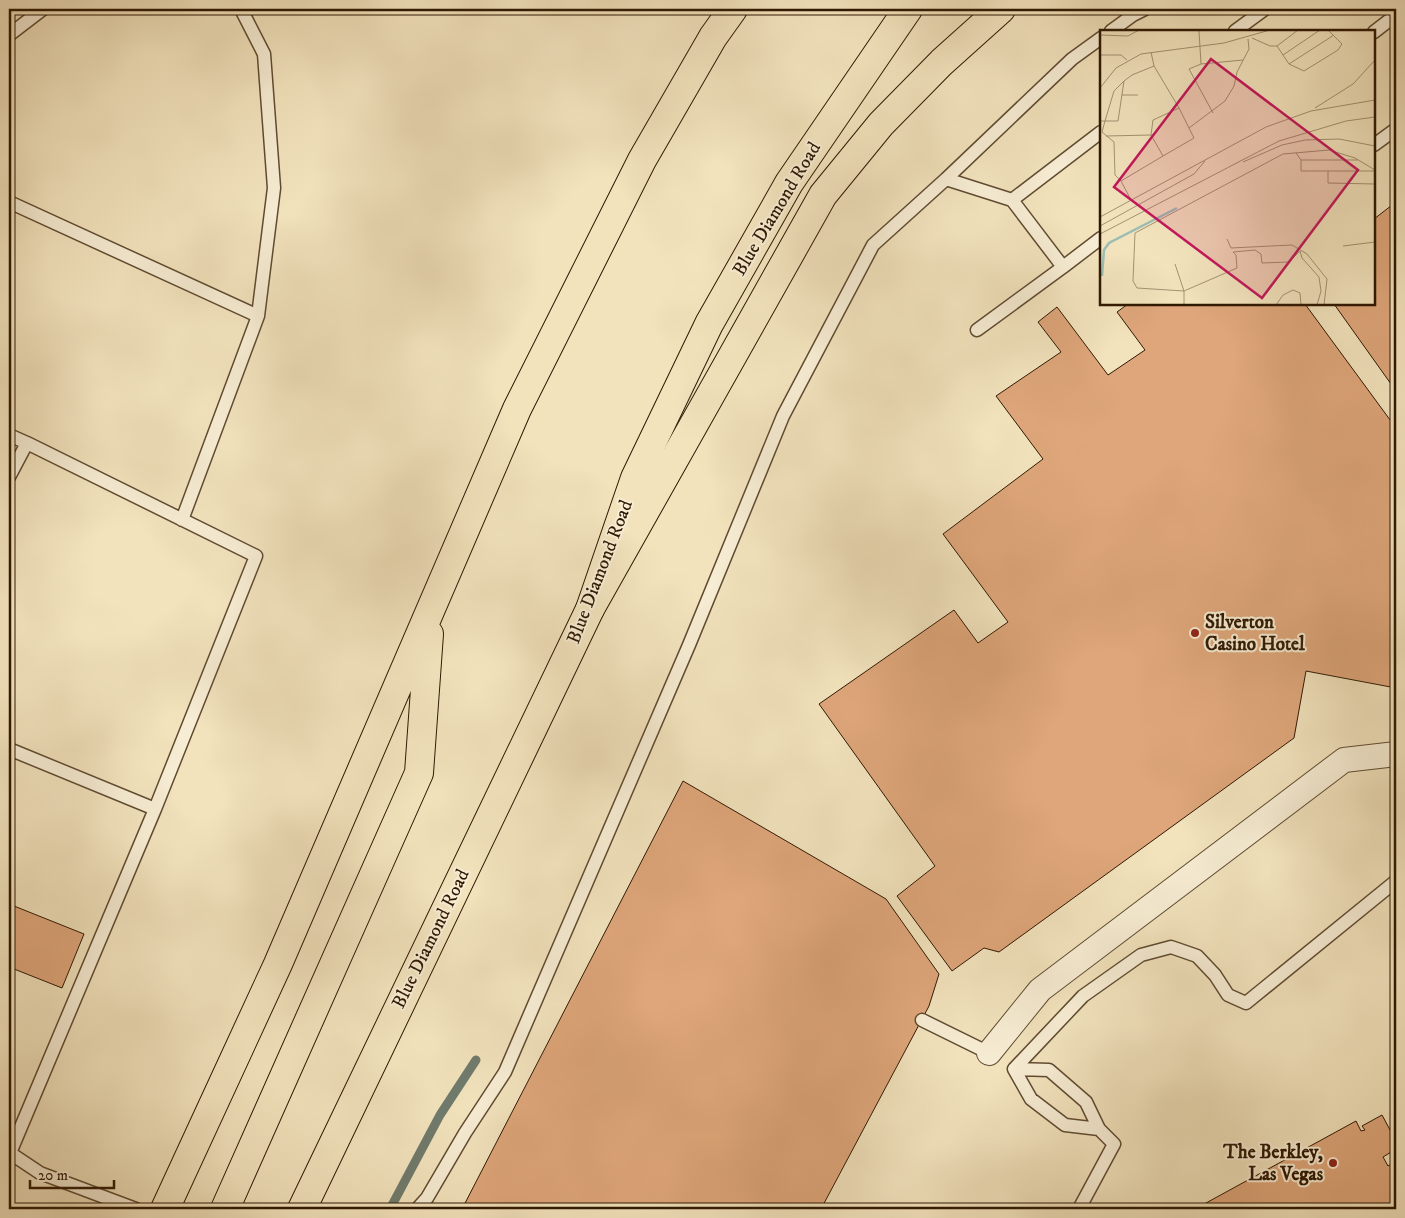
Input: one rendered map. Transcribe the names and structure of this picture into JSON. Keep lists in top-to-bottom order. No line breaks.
{"streets":{"highway":["Blue Diamond Road"]},"places":["Silverton Casino Hotel","The Berkley, Las Vegas"],"scale_bar":"20 m"}
